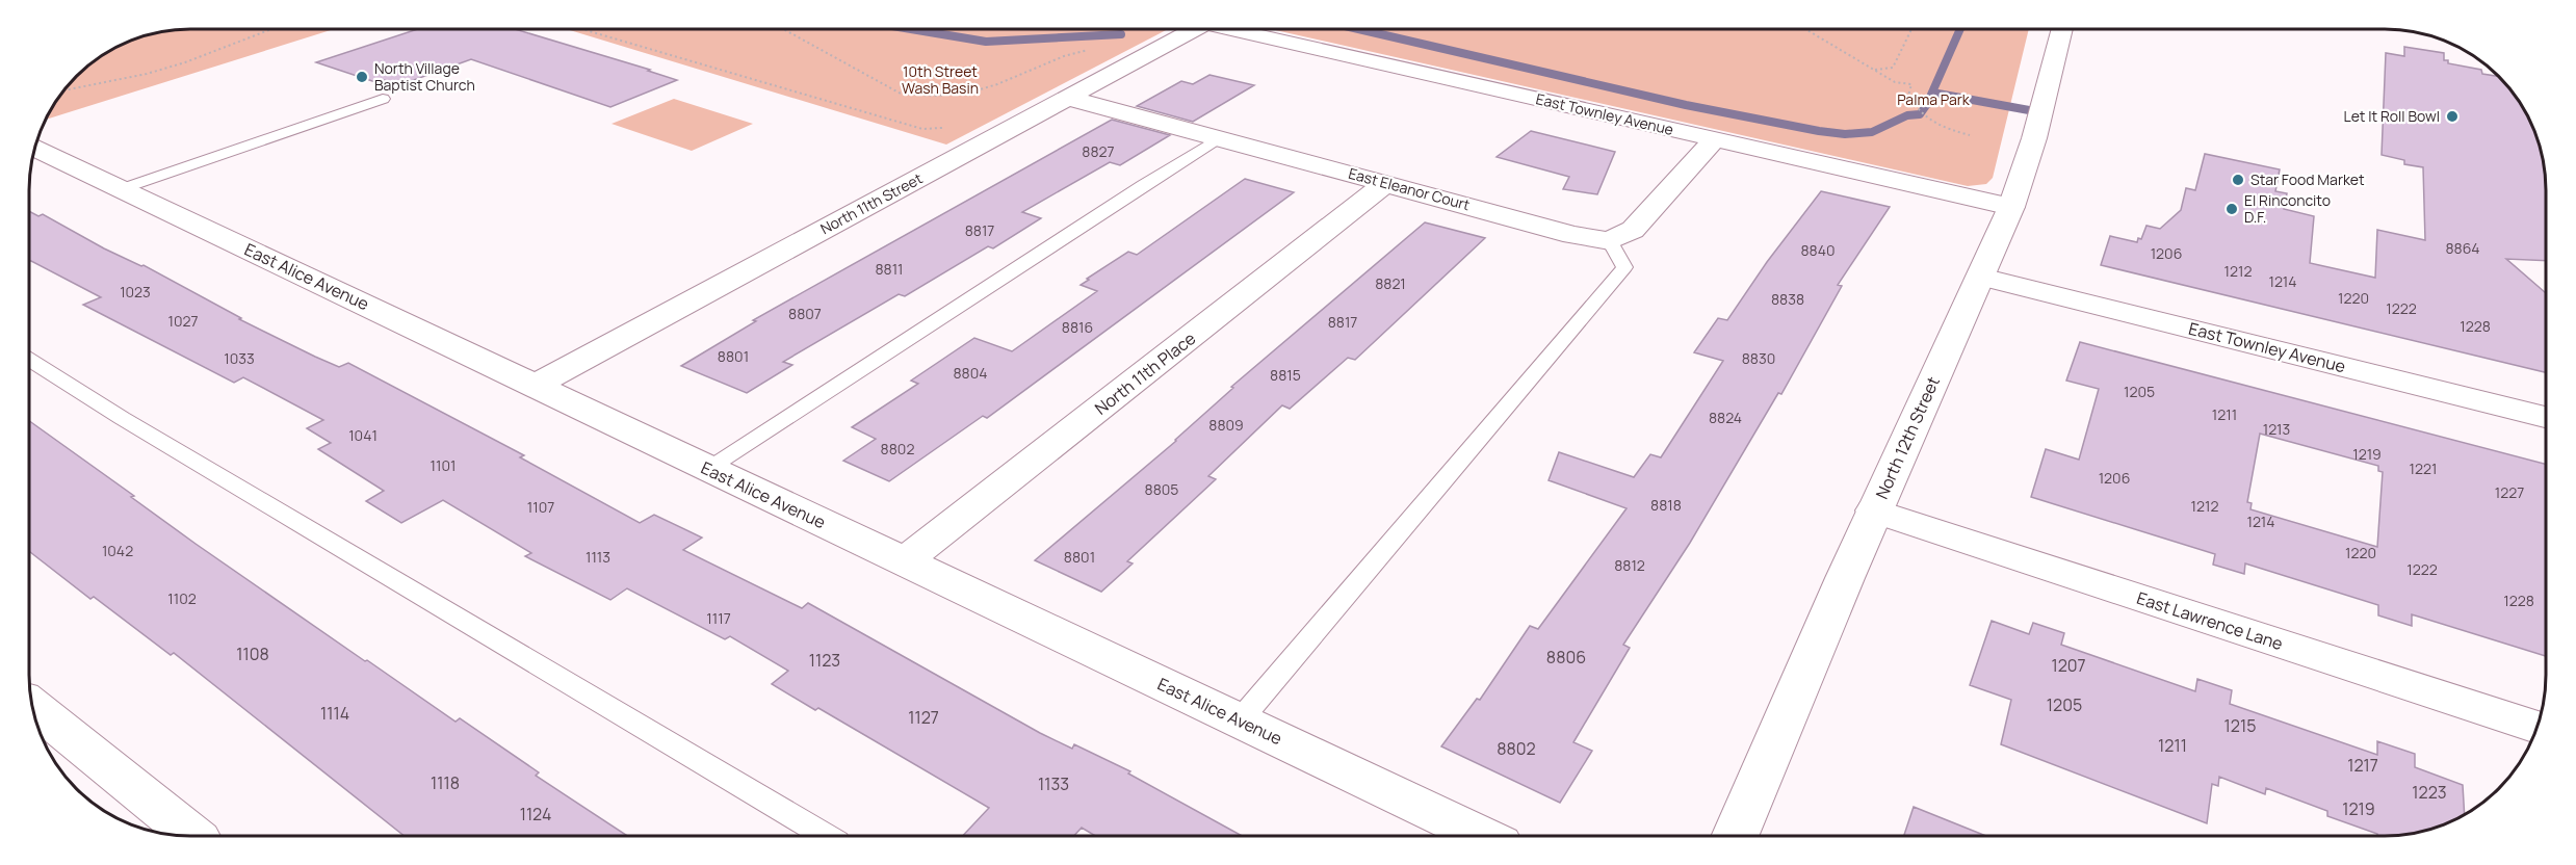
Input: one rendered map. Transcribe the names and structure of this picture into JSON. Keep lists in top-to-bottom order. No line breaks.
{"streets":{"street":["East Townley Avenue","East Eleanor Court","North 11th Street","East Alice Avenue","North 11th Place","North 12th Street","East Lawrence Lane"]},"crossings":[["East Townley Avenue","North 12th Street"],["East Eleanor Court","North 11th Street"],["East Eleanor Court","North 11th Place"],["North 11th Street","East Alice Avenue"],["East Alice Avenue","North 11th Place"],["North 12th Street","East Lawrence Lane"]],"parks":["10th Street Wash Basin","Palma Park"],"places":["North Village Baptist Church","Let It Roll Bowl","Star Food Market","El Rinconcito D.F."],"house_numbers":["8827","8817","8864","8840","1206","8811","1212","1214","8821","1023","1220","8838","1222","8807","1027","8817","1228","8816","8801","1033","8830","8804","8815","1205","1211","8824","8809","1213","1041","8802","1219","1101","1221","1206","8805","1227","8818","1212","1107","1214","1042","1220","1113","8801","8812","1222","1102","1228","1117","1108","8806","1123","1207","1205","1114","1127","1215","1211","8802","1217","1118","1133","1223","1219","1124"]}
